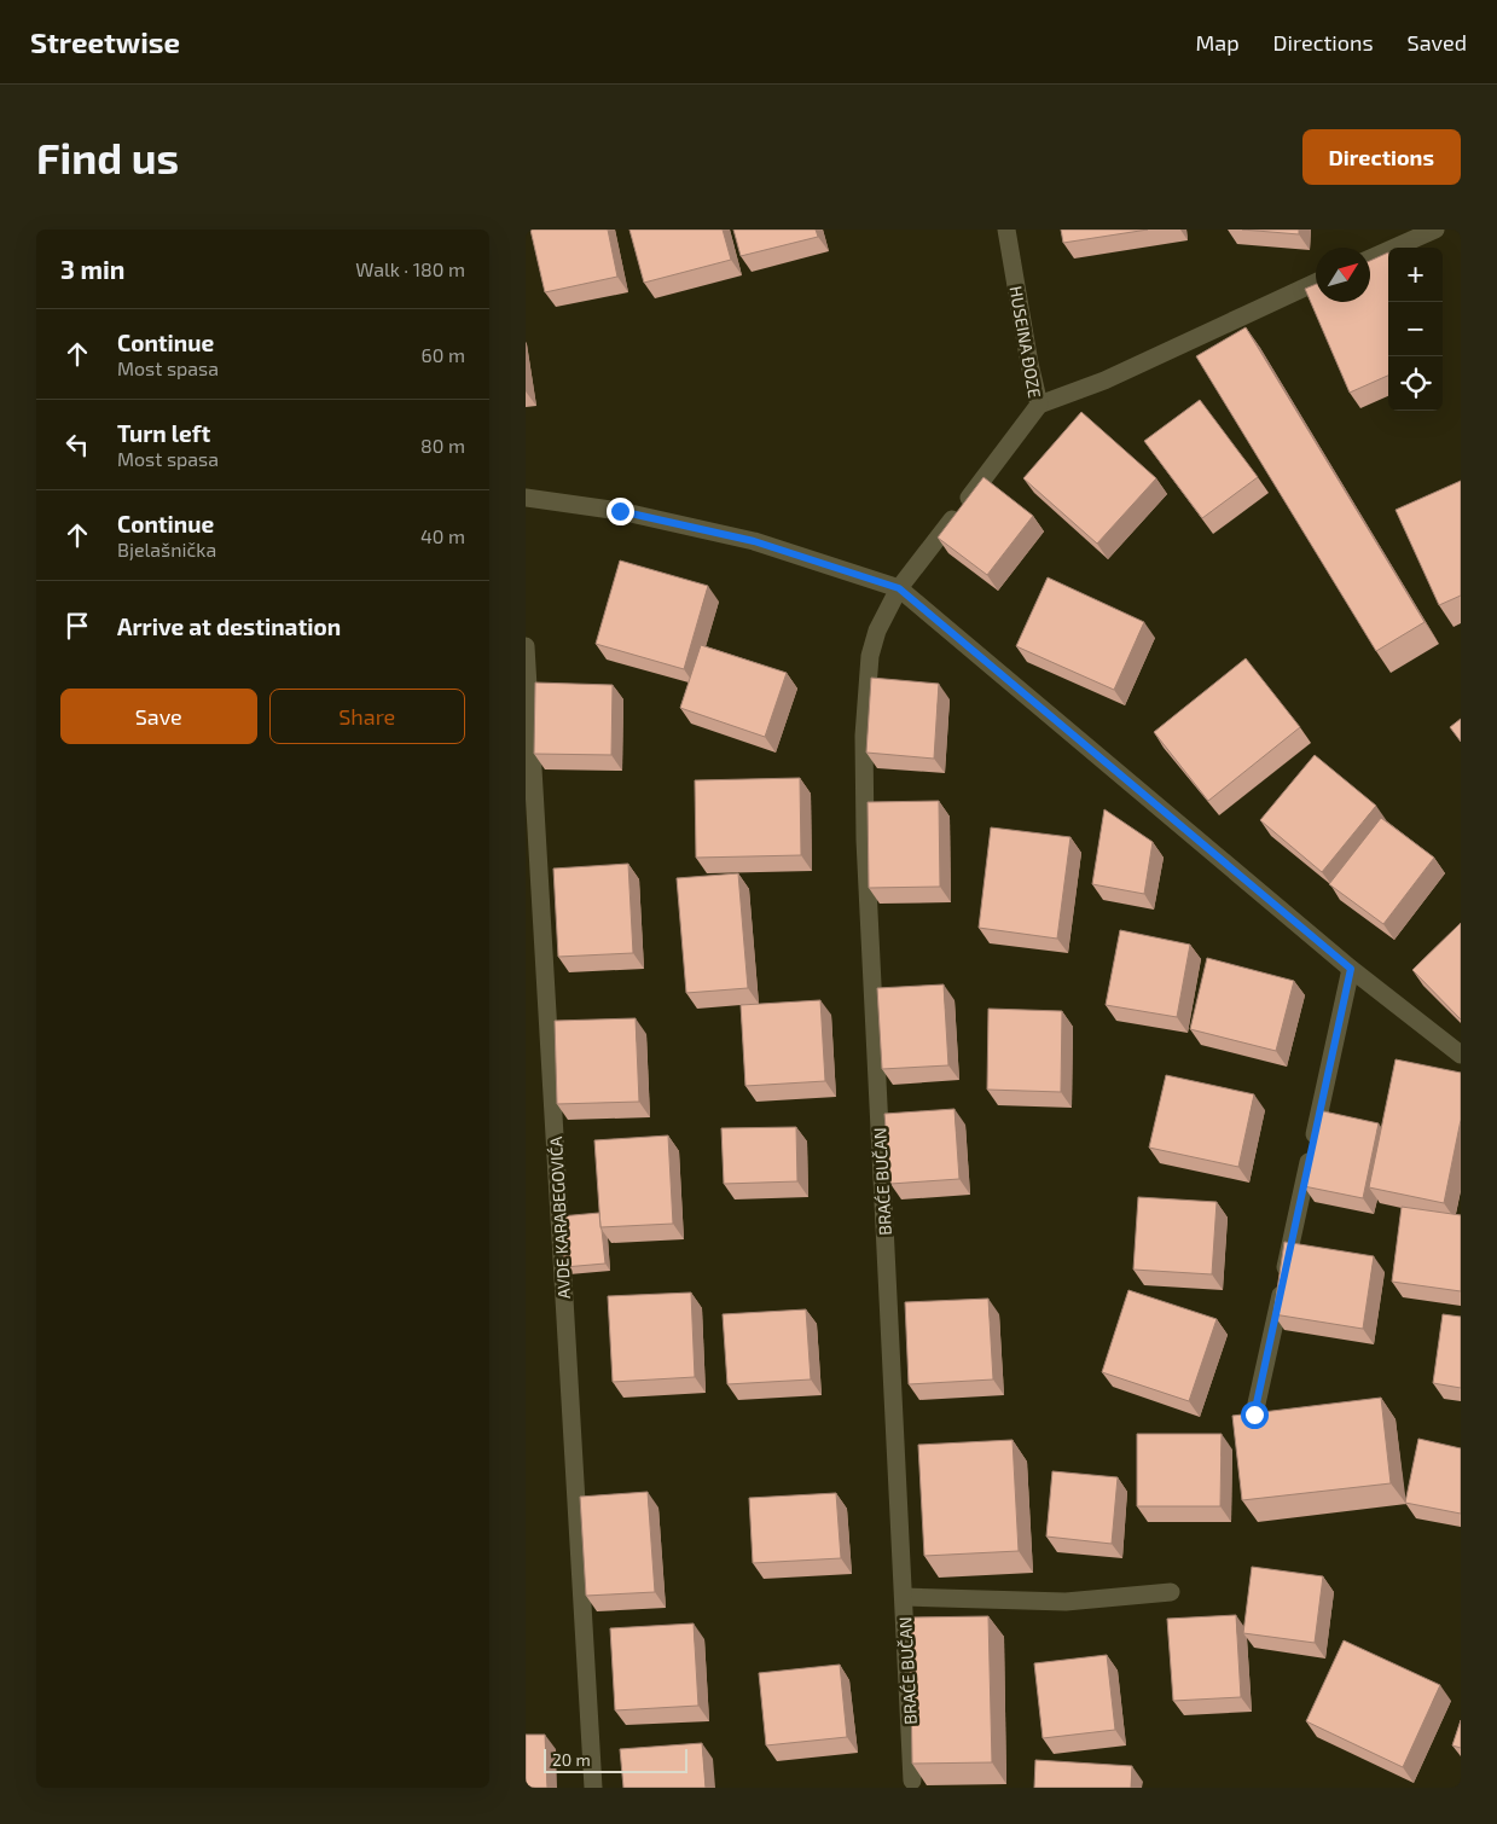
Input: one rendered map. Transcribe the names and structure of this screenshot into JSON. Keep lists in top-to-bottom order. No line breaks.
{"streets":{"street":["HUSEINA ĐOZE","BRAĆE BUČAN","AVDE KARABEGOVIĆA"]},"crossings":[["HUSEINA ĐOZE","BRAĆE BUČAN"]],"scale_bar":"20 m","north":"top right","page":{"header":"Streetwise","nav":["Map","Directions","Saved"],"buttons":["Directions",["Save","Share"]],"title":"Find us","heading":["3 min","Walk · 180 m"],"map_buttons":["+","−"],"list":[["Continue","Most spasa","60 m"],["Turn left","Most spasa","80 m"],["Continue","Bjelašnička","40 m"],"Arrive at destination"],"scale":"20 m"}}
